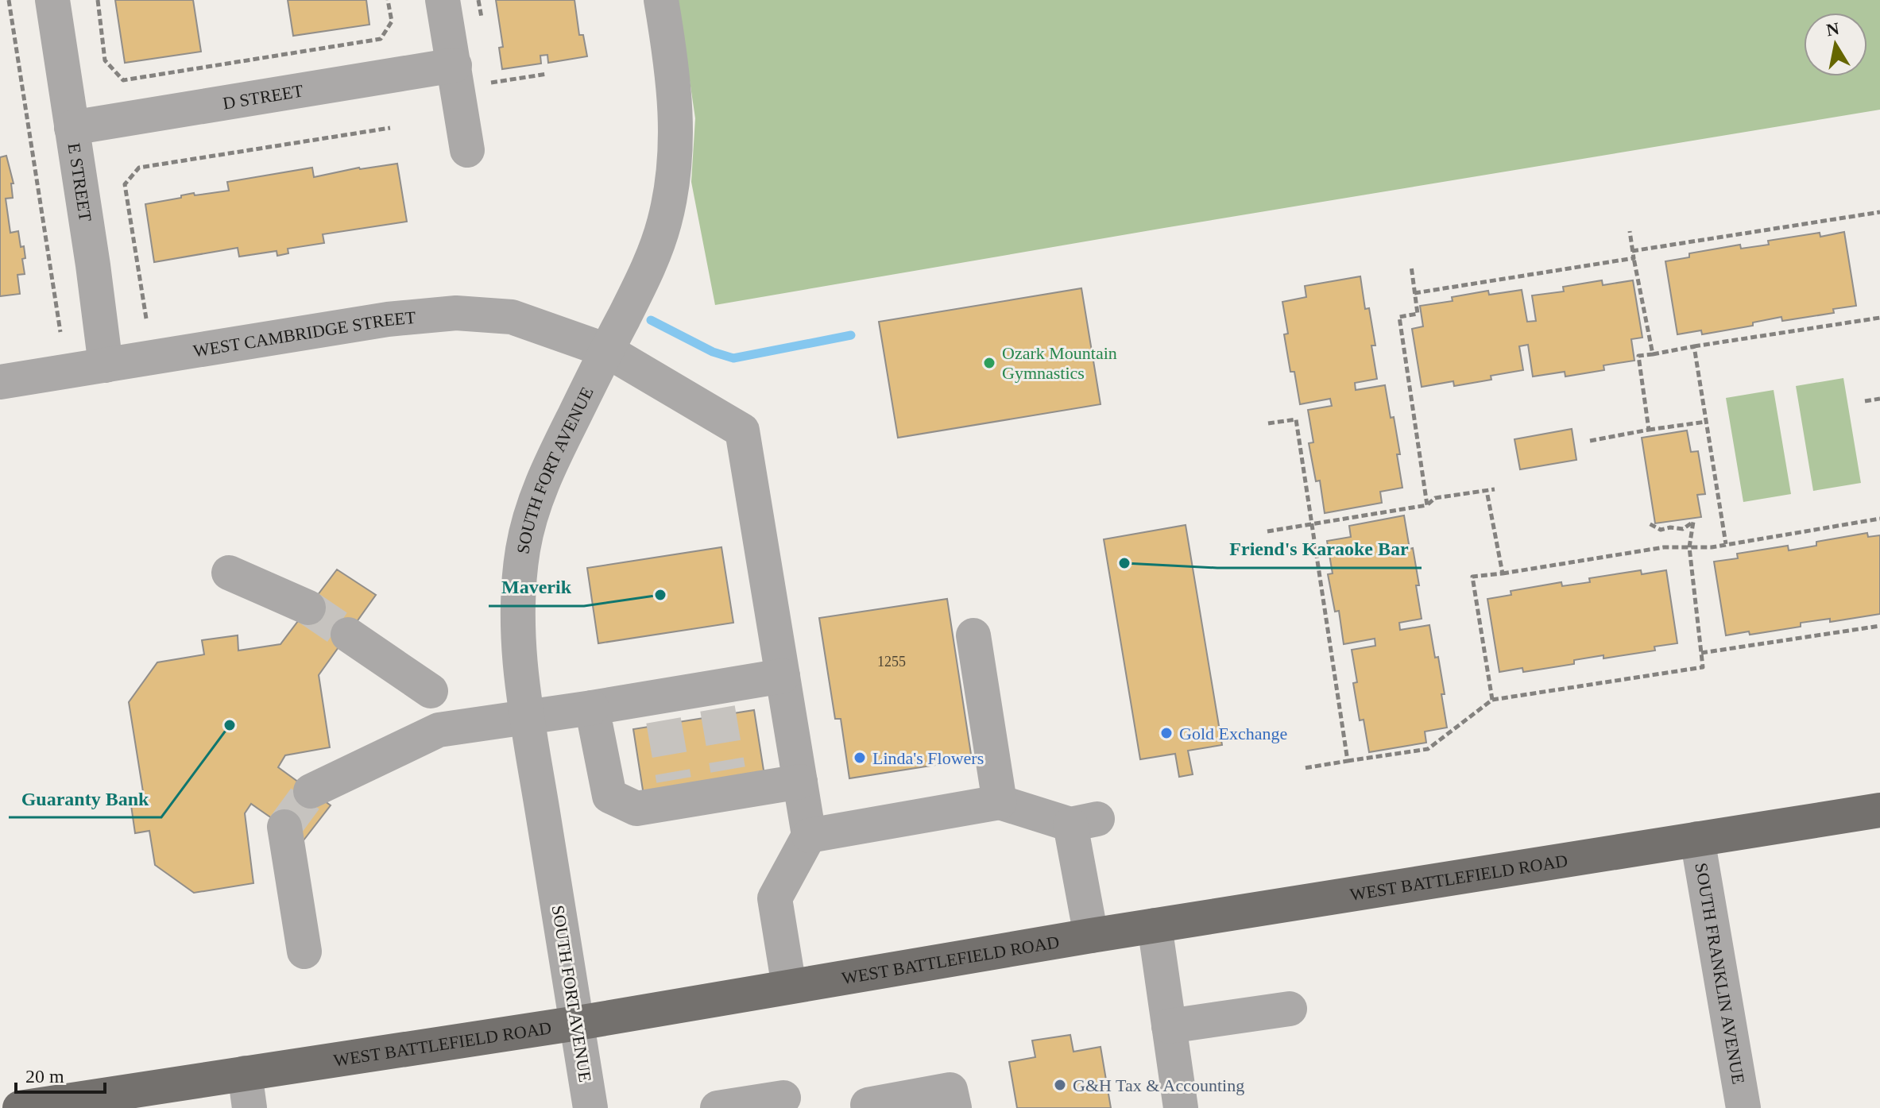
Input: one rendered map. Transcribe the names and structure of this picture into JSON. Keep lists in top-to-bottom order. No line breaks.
{"streets":{"main road":["WEST BATTLEFIELD ROAD"],"street":["D STREET","E STREET","WEST CAMBRIDGE STREET","SOUTH FORT AVENUE","SOUTH FRANKLIN AVENUE"]},"crossings":[["D STREET","E STREET"],["E STREET","WEST CAMBRIDGE STREET"],["WEST CAMBRIDGE STREET","SOUTH FORT AVENUE"],["SOUTH FORT AVENUE","WEST BATTLEFIELD ROAD"],["WEST BATTLEFIELD ROAD","SOUTH FRANKLIN AVENUE"]],"places":["Ozark Mountain Gymnastics","Friend's Karaoke Bar","Maverik","Guaranty Bank","Gold Exchange","Linda's Flowers","G&H Tax & Accounting"],"house_numbers":["1255"],"scale_bar":"20 m","north":"top"}
